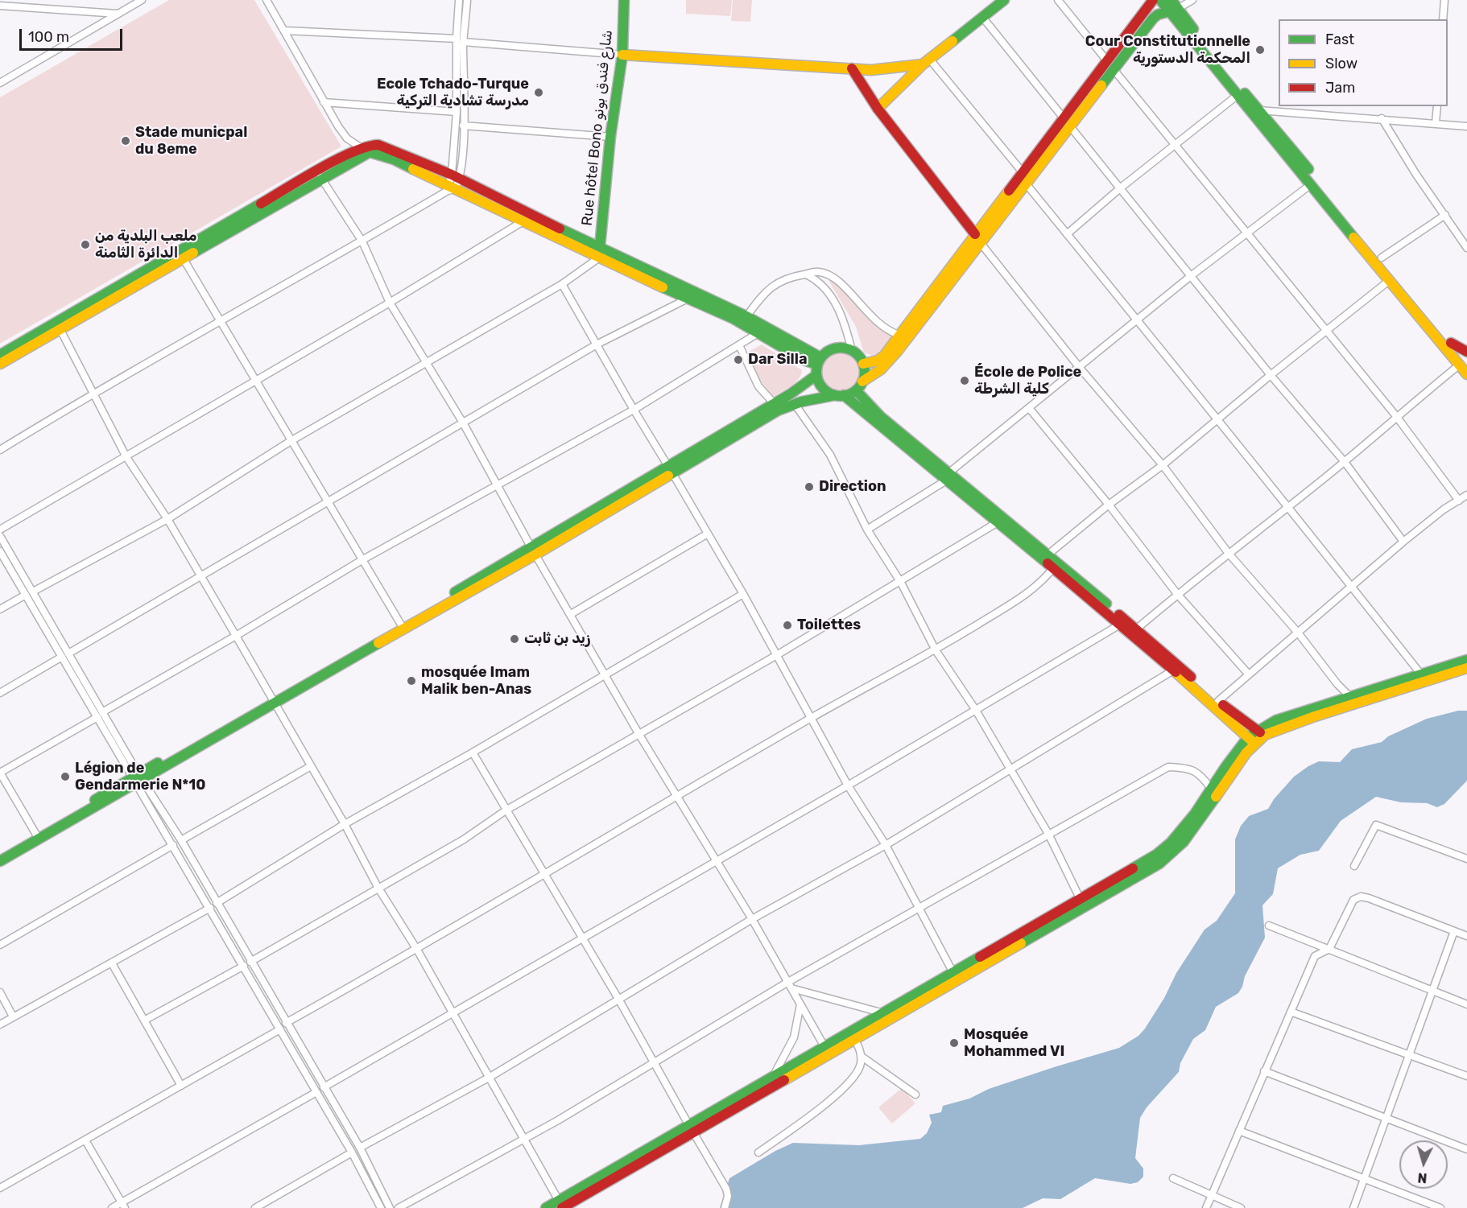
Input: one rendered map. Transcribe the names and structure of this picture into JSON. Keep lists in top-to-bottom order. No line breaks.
{"streets":{"main road":["Rue hôtel Bono شارع فندق بونو"]},"places":["Cour Constitutionnelle المحكمة الدستورية","Ecole Tchado-Turque مدرسة تشادية التركية","Stade municpal du 8eme","ملعب البلدية من الدائرة الثامنة","Dar Silla","École de Police كلية الشرطة","Direction","Toilettes","زيد بن ثابت","mosquée Imam Malik ben-Anas","Légion de Gendarmerie N*10","Mosquée Mohammed VI"],"legend":["Fast","Slow","Jam"],"scale_bar":"100 m","north":"bottom"}
